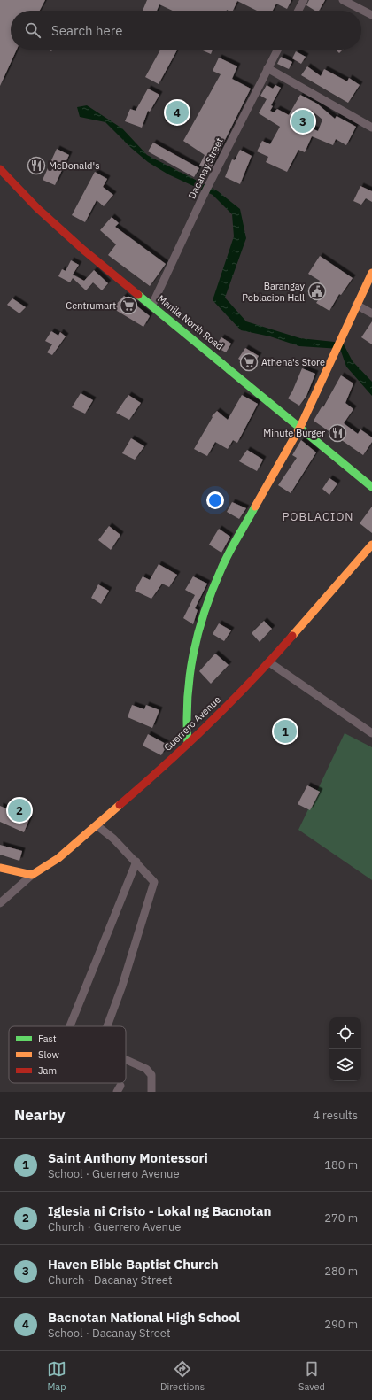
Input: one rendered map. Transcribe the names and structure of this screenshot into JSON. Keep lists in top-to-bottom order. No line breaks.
{"streets":{"main road":["Manila North Road","Guerrero Avenue"],"street":["Dacanay Street"]},"crossings":[["Dacanay Street","Manila North Road"]],"districts":["POBLACION"],"places":{"restaurant":["McDonald's","Minute Burger"],"public building":["Barangay Poblacion Hall"],"supermarket":["Centrumart","Athena's Store"]},"legend":["Fast","Slow","Jam"],"page":{"search":"Search here","pins":["4","3","1","2"],"heading":["Nearby","4 results"],"list":[{"mark":"1","name":"Saint Anthony Montessori","note":"School · Guerrero Avenue","value":"180 m"},{"mark":"2","name":"Iglesia ni Cristo - Lokal ng Bacnotan","note":"Church · Guerrero Avenue","value":"270 m"},{"mark":"3","name":"Haven Bible Baptist Church","note":"Church · Dacanay Street","value":"280 m"},{"mark":"4","name":"Bacnotan National High School","note":"School · Dacanay Street","value":"290 m"}],"nav":["Map","Directions","Saved"]}}
